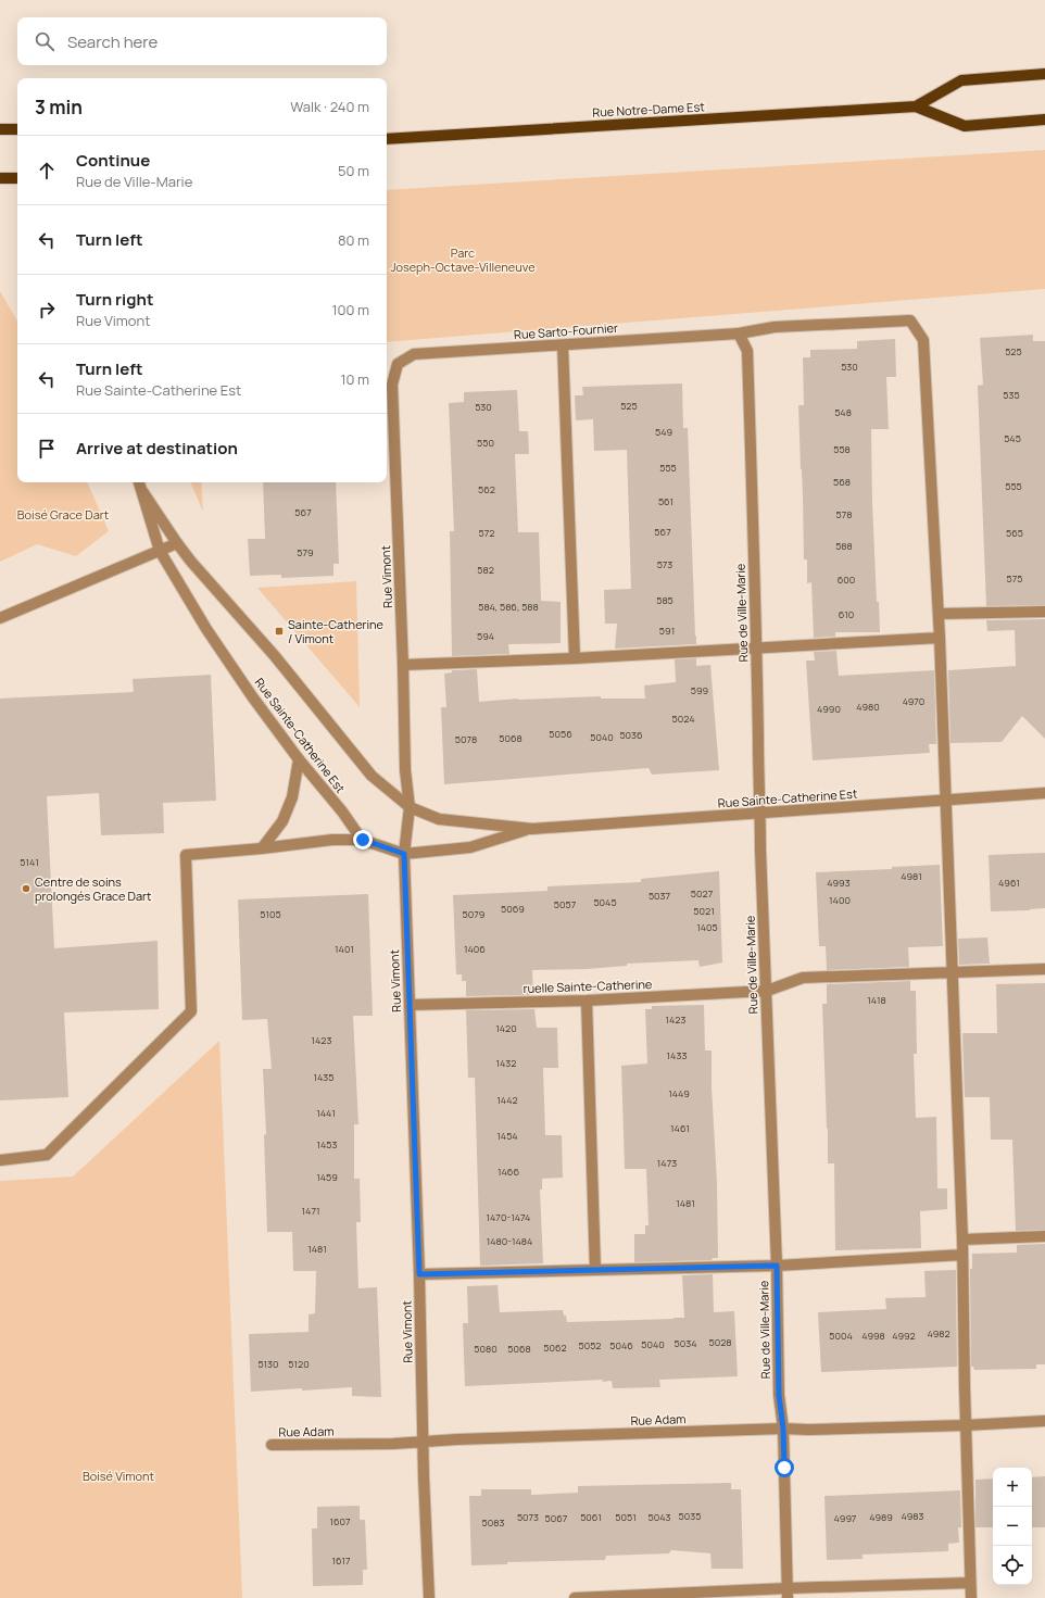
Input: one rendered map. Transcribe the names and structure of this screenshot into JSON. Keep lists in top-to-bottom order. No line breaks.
{"streets":{"main road":["Rue Notre-Dame Est"],"street":["Rue Sarto-Fournier","Rue Vimont","Rue de Ville-Marie","Rue Sainte-Catherine Est","ruelle Sainte-Catherine","Rue Adam"]},"crossings":[["Rue Sarto-Fournier","Rue Vimont"],["Rue Sarto-Fournier","Rue de Ville-Marie"],["Rue Vimont","Rue Sainte-Catherine Est"],["Rue Vimont","ruelle Sainte-Catherine"],["Rue Vimont","Rue Adam"],["Rue de Ville-Marie","Rue Sainte-Catherine Est"],["Rue de Ville-Marie","ruelle Sainte-Catherine"],["Rue de Ville-Marie","Rue Adam"]],"parks":["Parc Joseph-Octave-Villeneuve","Boisé Grace Dart","Boisé Vimont"],"places":{"transit":["Sainte-Catherine / Vimont"],"other":["Centre de soins prolongés Grace Dart"]},"house_numbers":["525","530","535","525","530","548","549","545","550","558","555","568","555","562","561","567","578","567","572","565","588","579","573","582","575","600","585","584, 586, 588","610","591","594","599","4970","4980","4990","5024","5056","5036","5040","5068","5078","5141","4981","4993","4961","5027","5037","1400","5045","5057","5069","5021","5105","5079","1405","1401","1406","1418","1423","1420","1423","1433","1432","1435","1449","1442","1441","1461","1454","1453","1473","1466","1459","1481","1471","1470-1474","1480-1484","1481","4982","5004","4998","4992","5028","5034","5040","5052","5046","5062","5080","5068","5130","5120","5035","4983","5073","5061","5051","5043","4989","5067","4997","1607","5083","1617"],"page":{"search":"Search here","heading":["3 min","Walk · 240 m"],"list":[["Continue","Rue de Ville-Marie","50 m"],["Turn left","80 m"],["Turn right","Rue Vimont","100 m"],["Turn left","Rue Sainte-Catherine Est","10 m"],"Arrive at destination"],"map_buttons":["+","−"]}}
